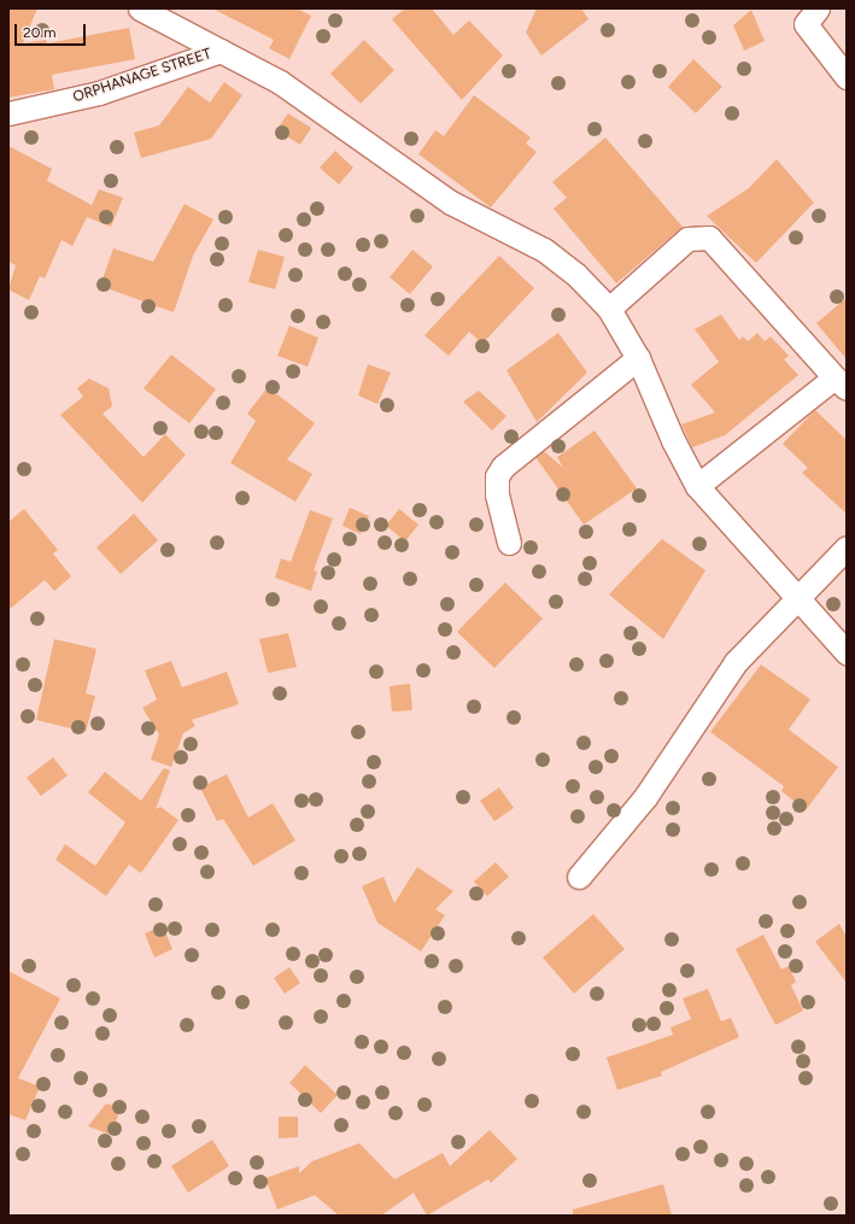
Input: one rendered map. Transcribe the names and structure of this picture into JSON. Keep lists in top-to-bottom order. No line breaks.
{"streets":{"street":["ORPHANAGE STREET"]},"scale_bar":"20 m"}
